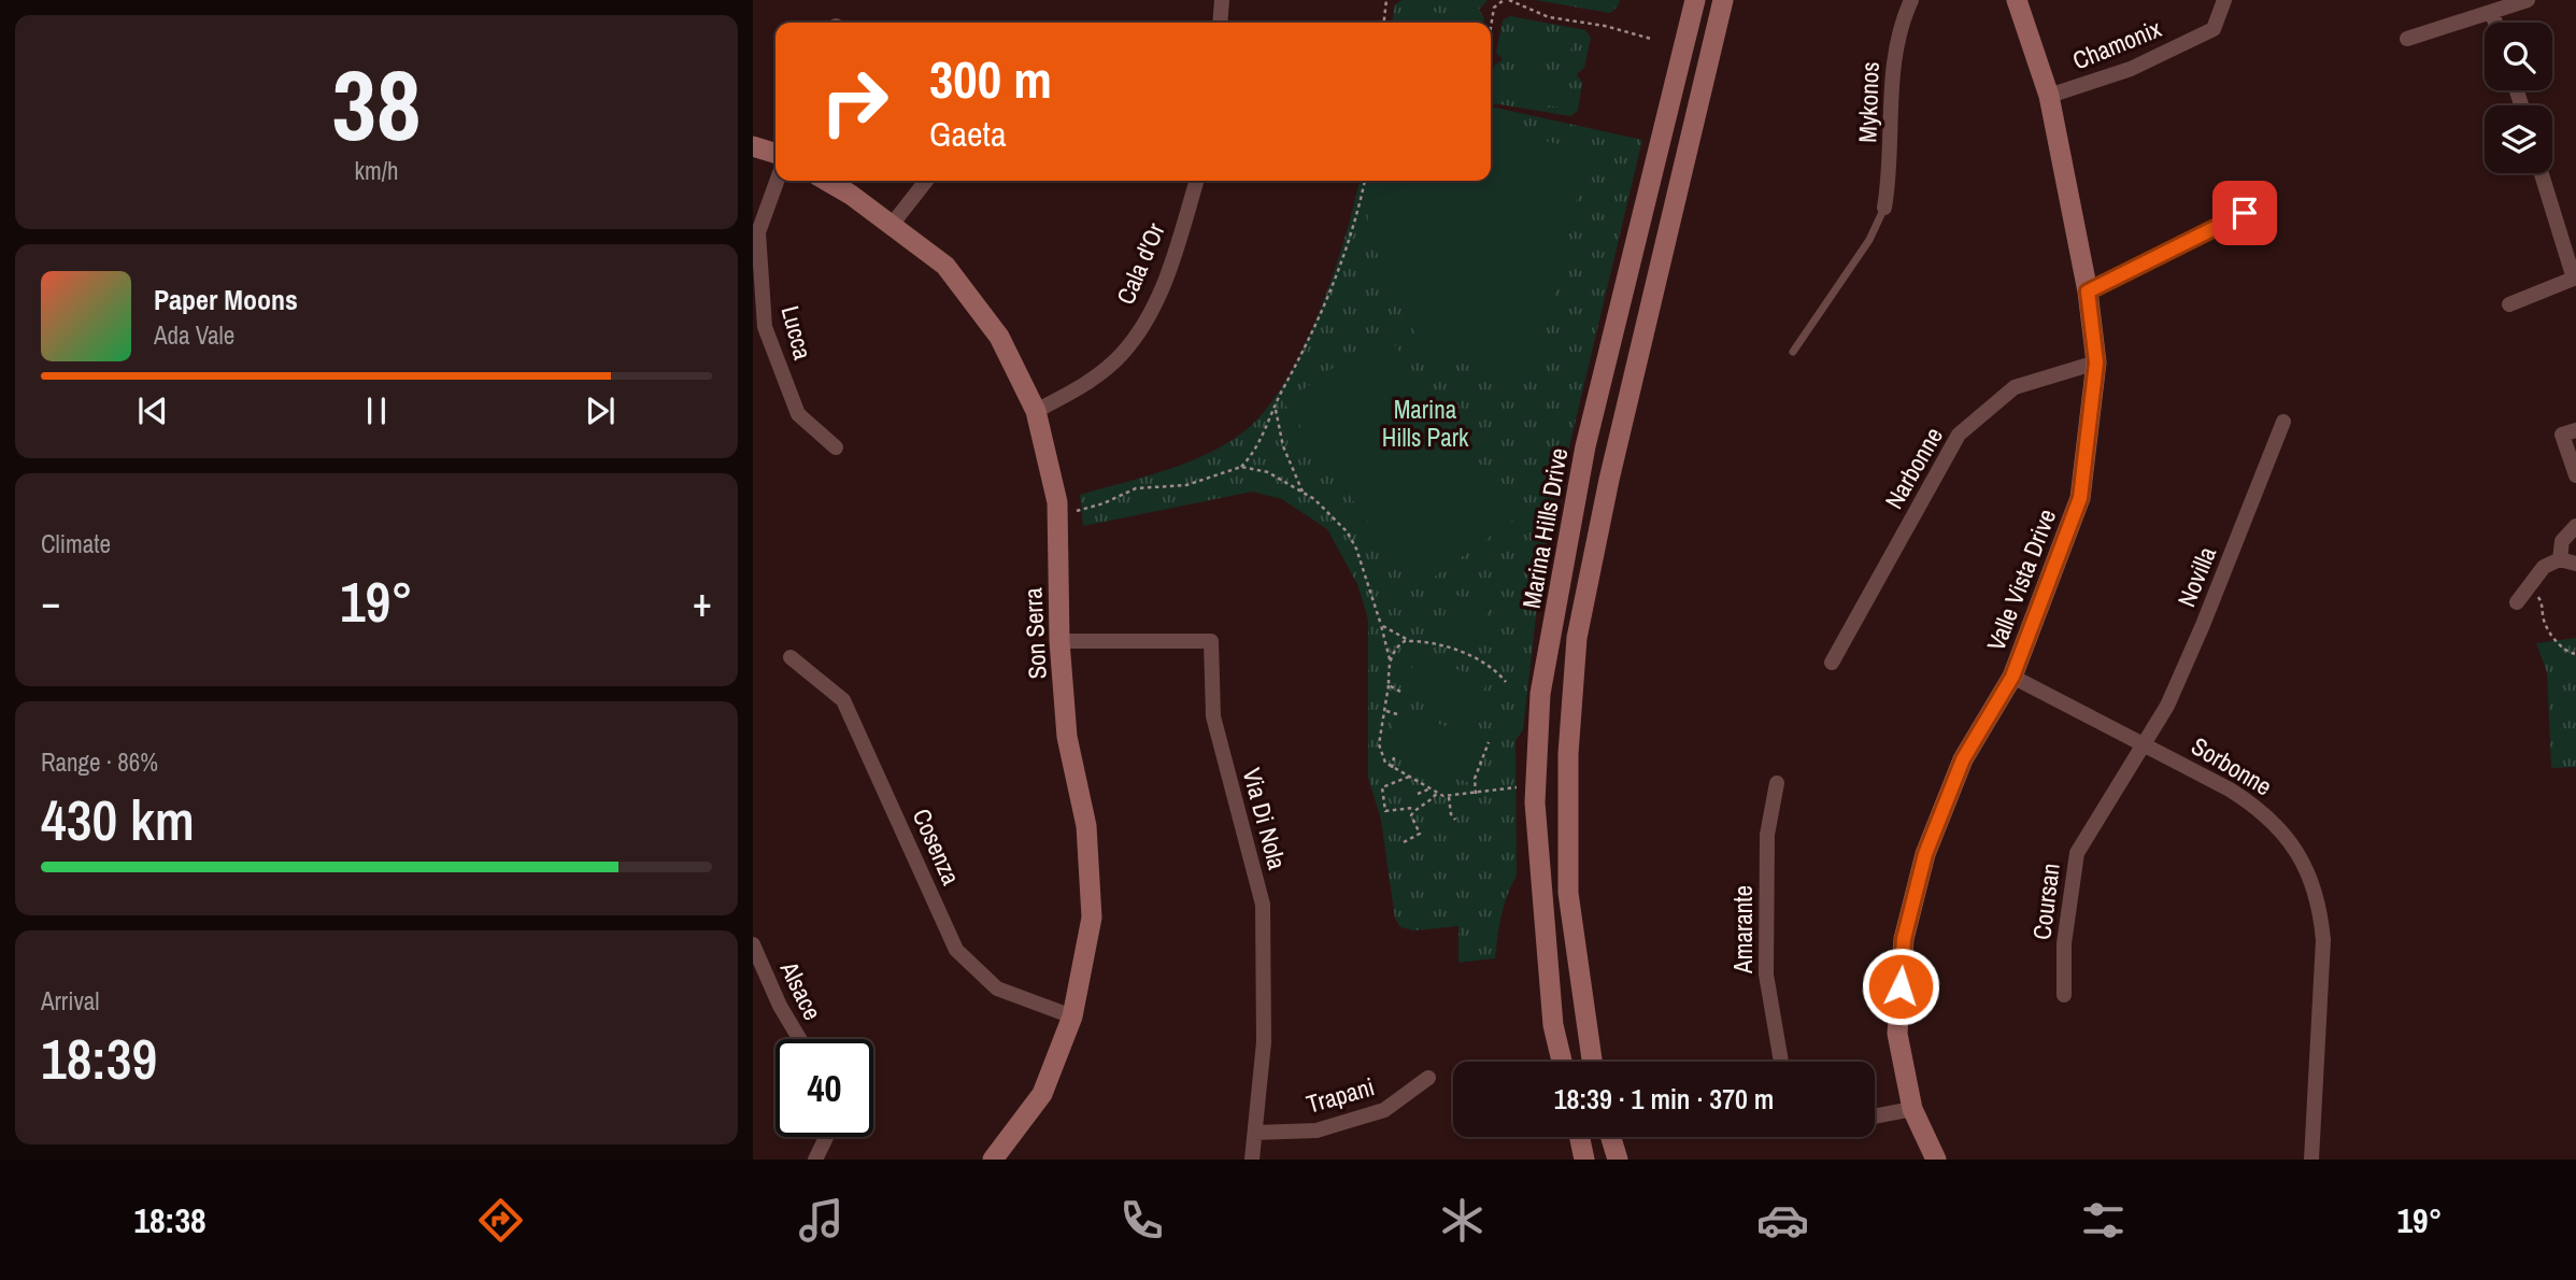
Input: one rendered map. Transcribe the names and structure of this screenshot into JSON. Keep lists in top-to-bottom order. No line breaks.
{"streets":{"street":["Chamonix","Mykonos","Cala d'Or","Lucca","Narbonne","Marina Hills Drive","Novilla","Valle Vista Drive","Son Serra","Sorbonne","Via Di Nola","Cosenza","Coursan","Amarante","Alsace","Trapani"]},"crossings":[["Chamonix","Valle Vista Drive"],["Cala d'Or","Son Serra"],["Narbonne","Valle Vista Drive"],["Novilla","Sorbonne"],["Novilla","Coursan"],["Valle Vista Drive","Sorbonne"],["Son Serra","Via Di Nola"],["Son Serra","Cosenza"],["Sorbonne","Coursan"],["Via Di Nola","Trapani"]],"parks":["Marina Hills Park"],"page":{"tile":[["38","km/h"],"Climate",["Range · 86%","430 km"],["Arrival","18:39"]],"turn":["300 m","Gaeta"],"song":["Paper Moons","Ada Vale"],"heat":["−","19°","+"],"limit":"40","trip":"18:39 · 1 min · 370 m","tabs":["18:38","19°"]}}
